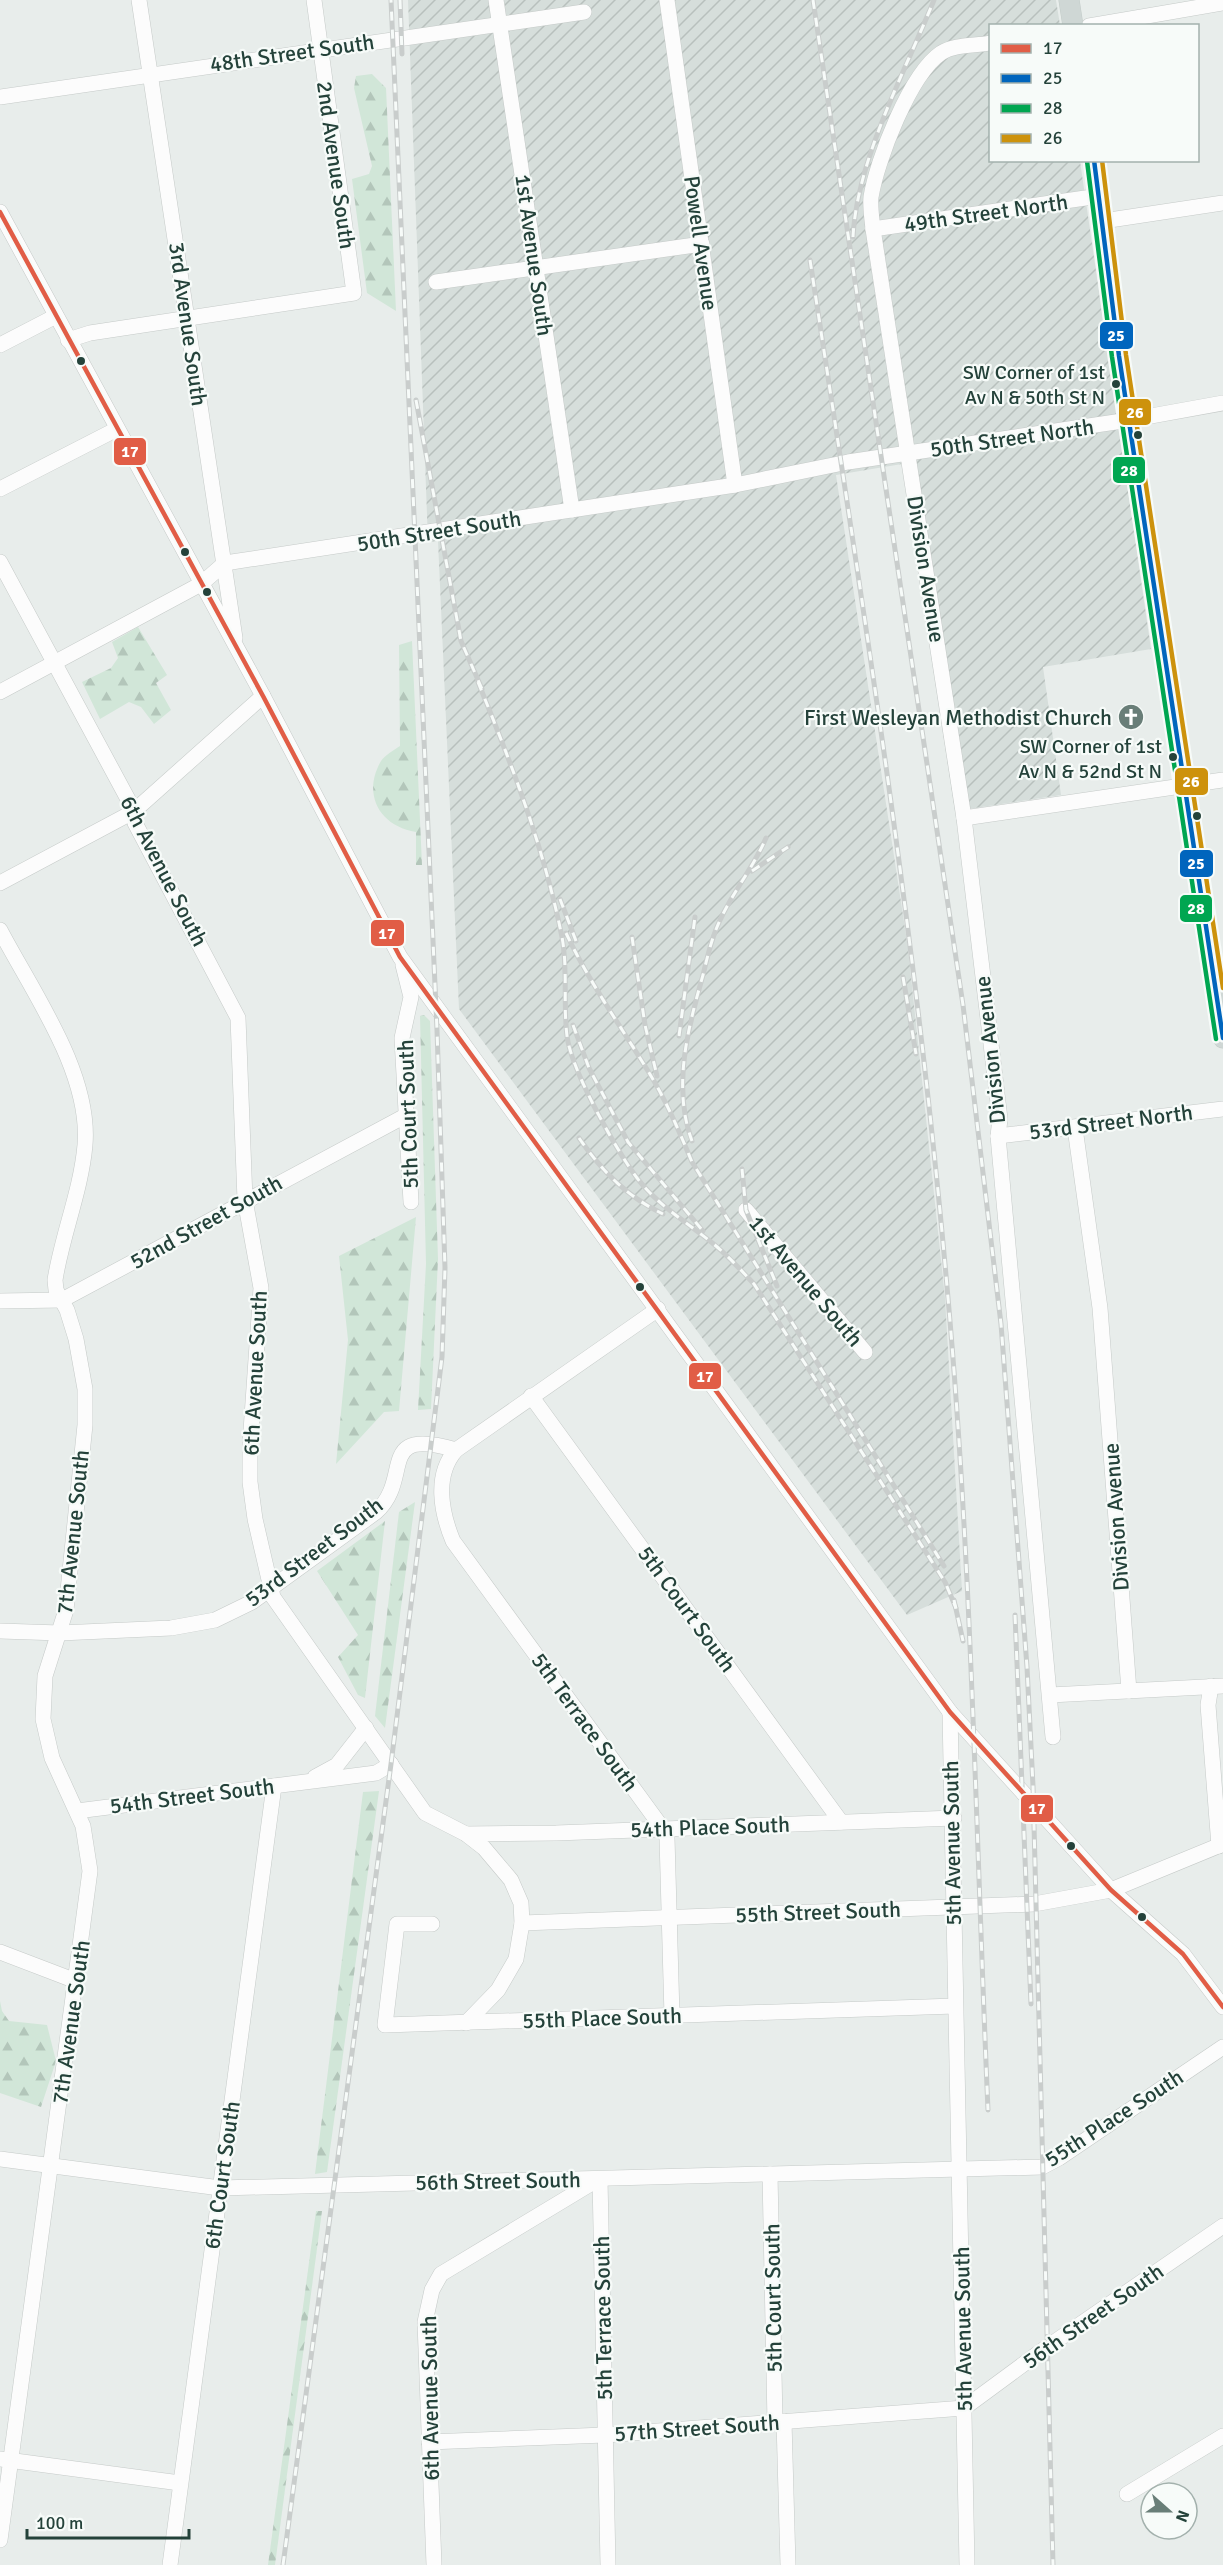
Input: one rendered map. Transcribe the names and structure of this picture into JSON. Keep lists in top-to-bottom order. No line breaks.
{"streets":{"street":["48th Street South","2nd Avenue South","49th Street North","Powell Avenue","1st Avenue South","3rd Avenue South","50th Street North","50th Street South","Division Avenue","6th Avenue South","5th Court South","53rd Street North","52nd Street South","7th Avenue South","53rd Street South","5th Terrace South","54th Street South","54th Place South","5th Avenue South","55th Street South","55th Place South","6th Court South","56th Street South","57th Street South"]},"crossings":[["48th Street South","2nd Avenue South"],["48th Street South","1st Avenue South"],["48th Street South","3rd Avenue South"],["2nd Avenue South","3rd Avenue South"],["49th Street North","Division Avenue"],["Powell Avenue","50th Street South"],["1st Avenue South","50th Street South"],["3rd Avenue South","50th Street South"],["50th Street North","50th Street South"],["50th Street North","Division Avenue"],["50th Street South","Division Avenue"],["Division Avenue","53rd Street North"],["6th Avenue South","52nd Street South"],["6th Avenue South","53rd Street South"],["6th Avenue South","5th Terrace South"],["6th Avenue South","54th Street South"],["6th Avenue South","54th Place South"],["6th Avenue South","55th Street South"],["6th Avenue South","55th Place South"],["6th Avenue South","56th Street South"],["6th Avenue South","57th Street South"],["5th Court South","52nd Street South"],["5th Court South","54th Place South"],["5th Court South","56th Street South"],["5th Court South","57th Street South"],["52nd Street South","7th Avenue South"],["7th Avenue South","53rd Street South"],["7th Avenue South","54th Street South"],["7th Avenue South","56th Street South"],["53rd Street South","5th Terrace South"],["5th Terrace South","54th Place South"],["5th Terrace South","55th Street South"],["5th Terrace South","55th Place South"],["5th Terrace South","56th Street South"],["5th Terrace South","57th Street South"],["54th Street South","6th Court South"],["54th Place South","5th Avenue South"],["5th Avenue South","55th Street South"],["5th Avenue South","55th Place South"],["5th Avenue South","56th Street South"],["5th Avenue South","57th Street South"],["55th Place South","56th Street South"],["6th Court South","56th Street South"],["56th Street South","57th Street South"]],"places":{"other":["SW Corner of 1st Av N & 50th St N","SW Corner of 1st Av N & 52nd St N"],"church":["First Wesleyan Methodist Church"]},"lines":["transit line 25","transit line 28","transit line 26","transit line 17"],"legend":["17","25","28","26"],"scale_bar":"100 m","north":"right"}
